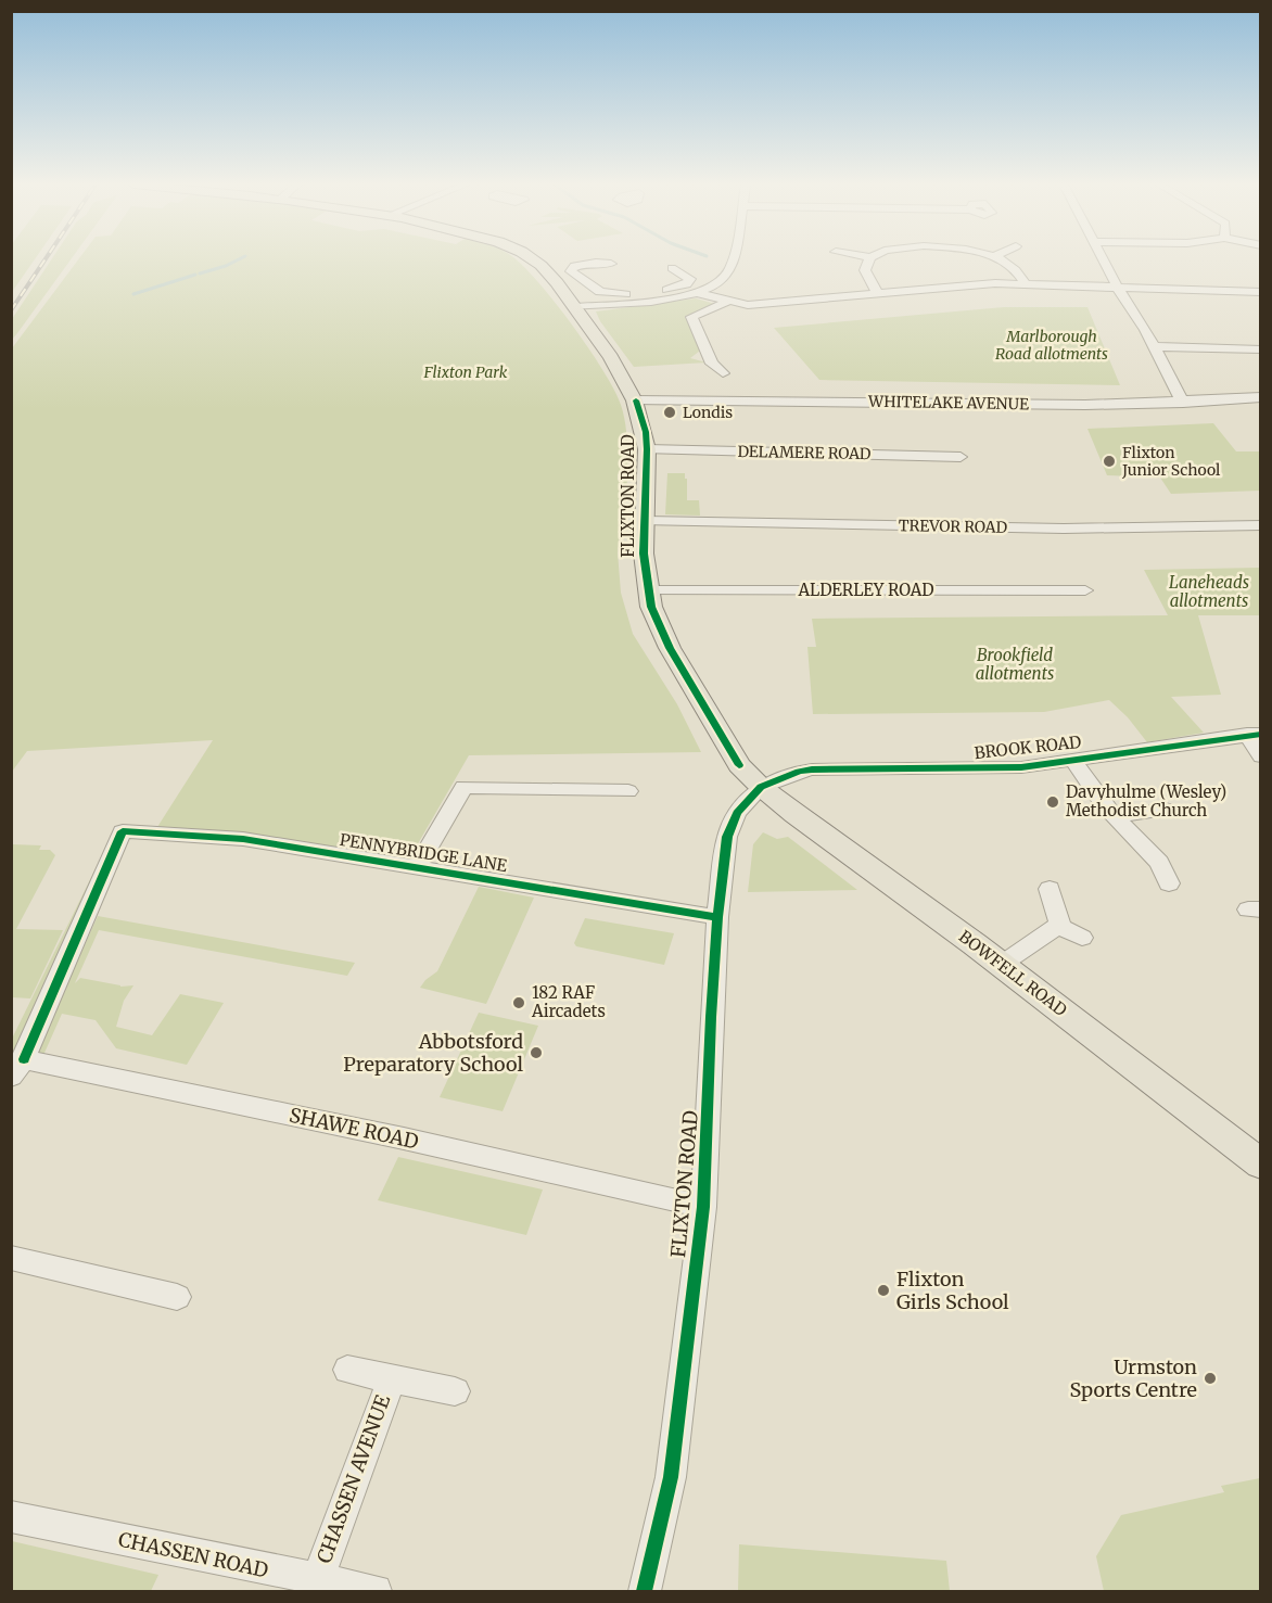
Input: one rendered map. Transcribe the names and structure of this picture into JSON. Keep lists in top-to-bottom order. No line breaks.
{"streets":{"main road":["FLIXTON ROAD","BOWFELL ROAD"],"street":["WHITELAKE AVENUE","DELAMERE ROAD","TREVOR ROAD","ALDERLEY ROAD","BROOK ROAD","PENNYBRIDGE LANE","SHAWE ROAD","CHASSEN AVENUE","CHASSEN ROAD"]},"crossings":[["WHITELAKE AVENUE","FLIXTON ROAD"],["DELAMERE ROAD","FLIXTON ROAD"],["FLIXTON ROAD","TREVOR ROAD"],["FLIXTON ROAD","ALDERLEY ROAD"],["FLIXTON ROAD","BROOK ROAD"],["FLIXTON ROAD","PENNYBRIDGE LANE"],["FLIXTON ROAD","BOWFELL ROAD"],["FLIXTON ROAD","SHAWE ROAD"],["BROOK ROAD","BOWFELL ROAD"],["PENNYBRIDGE LANE","SHAWE ROAD"],["CHASSEN AVENUE","CHASSEN ROAD"]],"parks":["Marlborough Road allotments","Flixton Park","Laneheads allotments","Brookfield allotments"],"places":["Londis","Flixton Junior School","Davyhulme (Wesley) Methodist Church","182 RAF Aircadets","Abbotsford Preparatory School","Flixton Girls School","Urmston Sports Centre"]}
